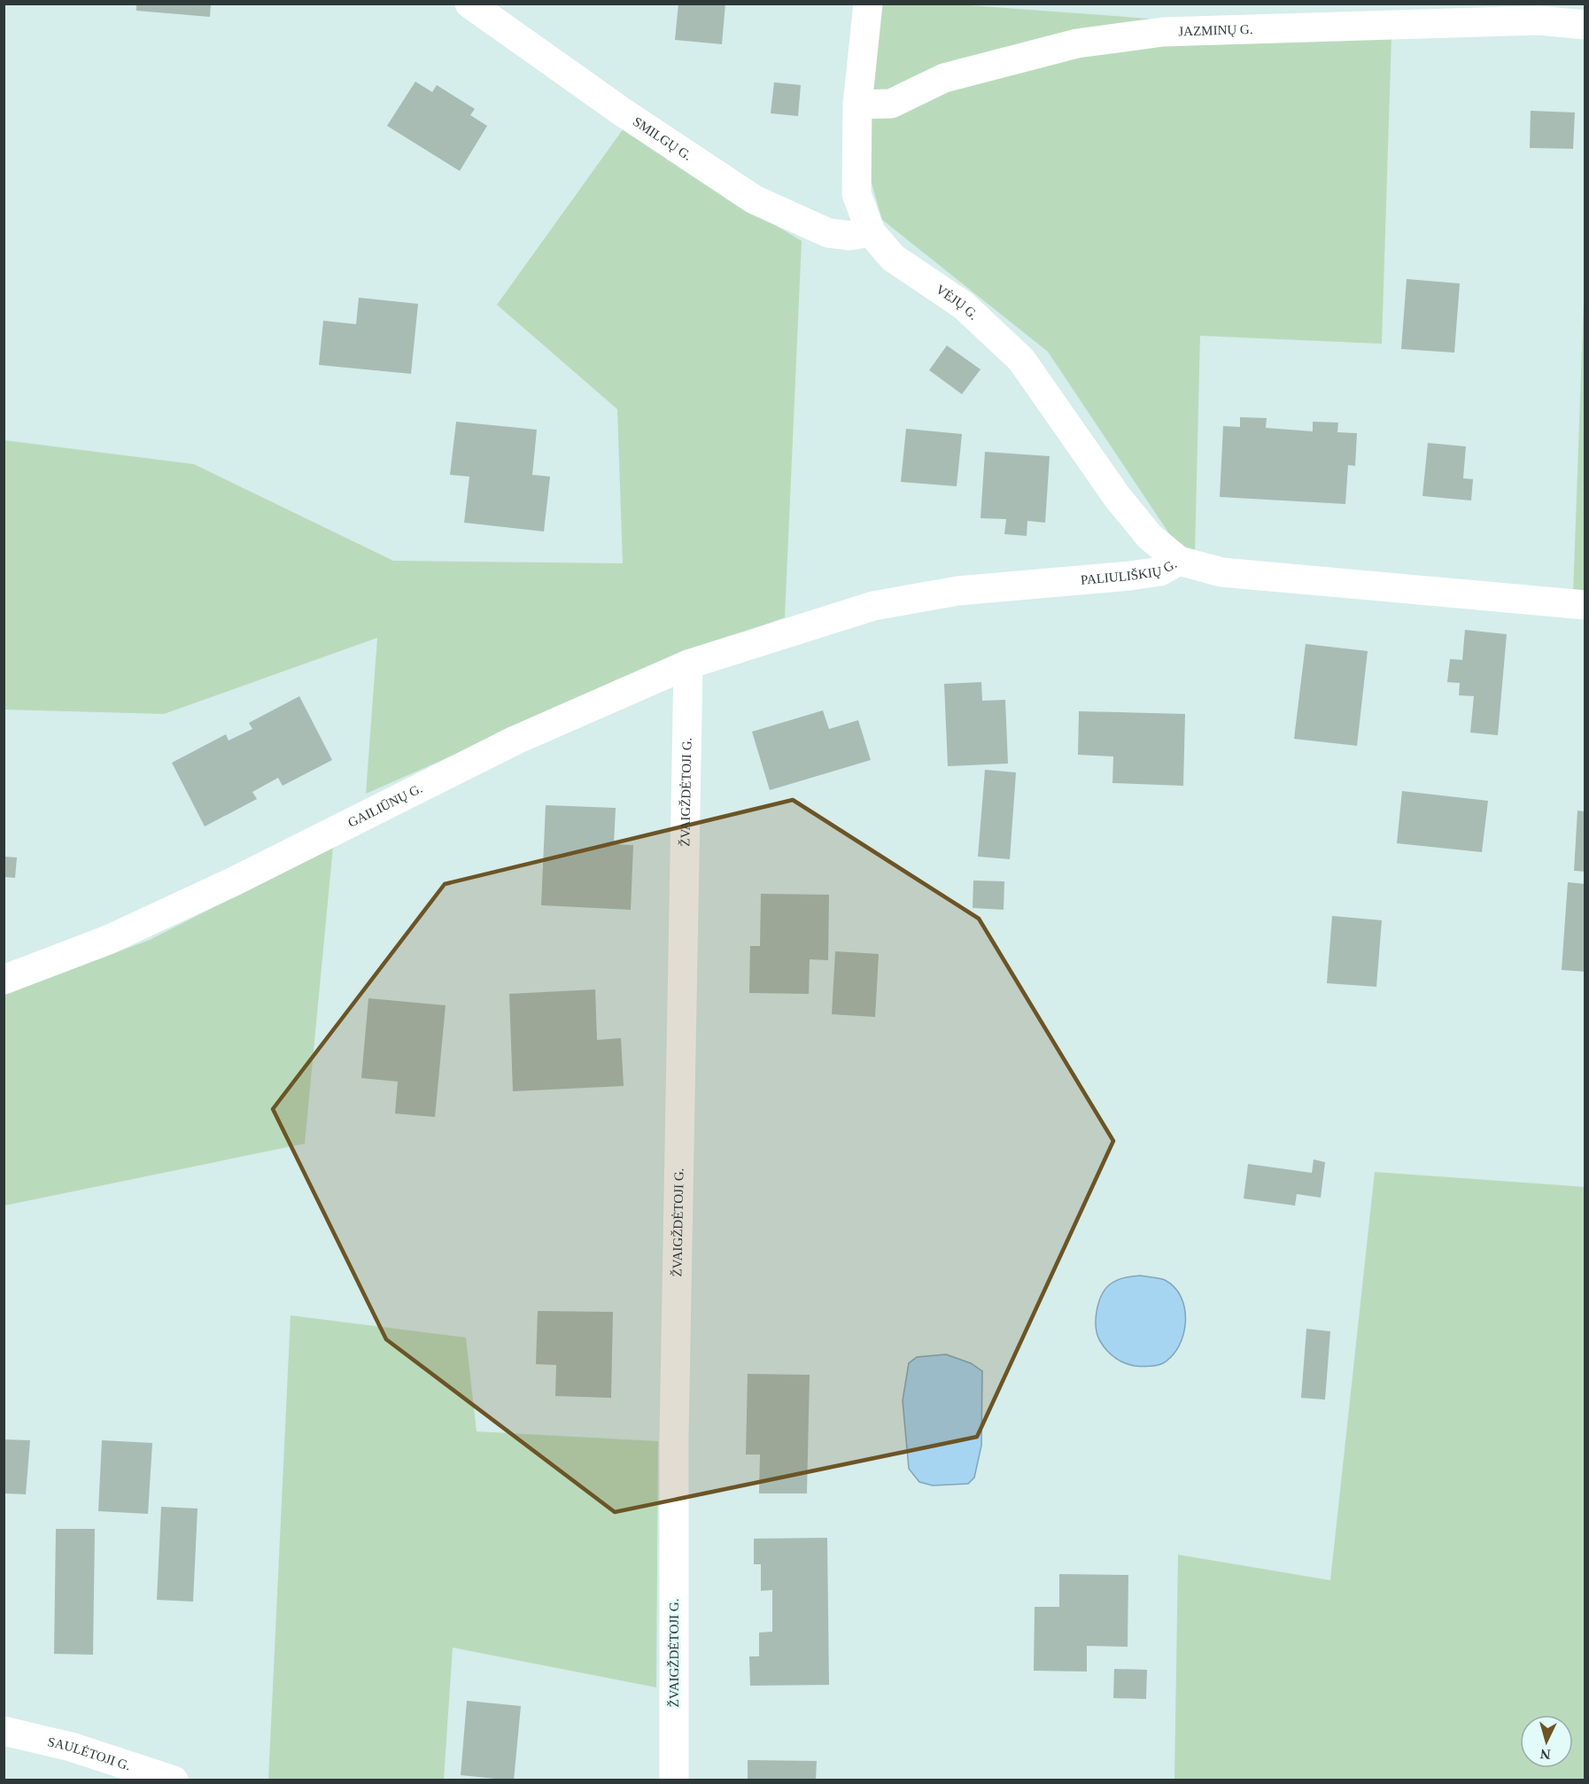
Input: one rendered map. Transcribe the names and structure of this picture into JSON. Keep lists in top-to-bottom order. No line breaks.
{"streets":{"street":["JAZMINŲ G.","SMILGŲ G.","VĖJŲ G.","PALIULIŠKIŲ G.","ŽVAIGŽDĖTOJI G.","GAILIŪNŲ G.","SAULĖTOJI G."]},"crossings":[["JAZMINŲ G.","VĖJŲ G."],["SMILGŲ G.","VĖJŲ G."],["VĖJŲ G.","PALIULIŠKIŲ G."],["PALIULIŠKIŲ G.","GAILIŪNŲ G."],["ŽVAIGŽDĖTOJI G.","GAILIŪNŲ G."]],"north":"bottom"}
